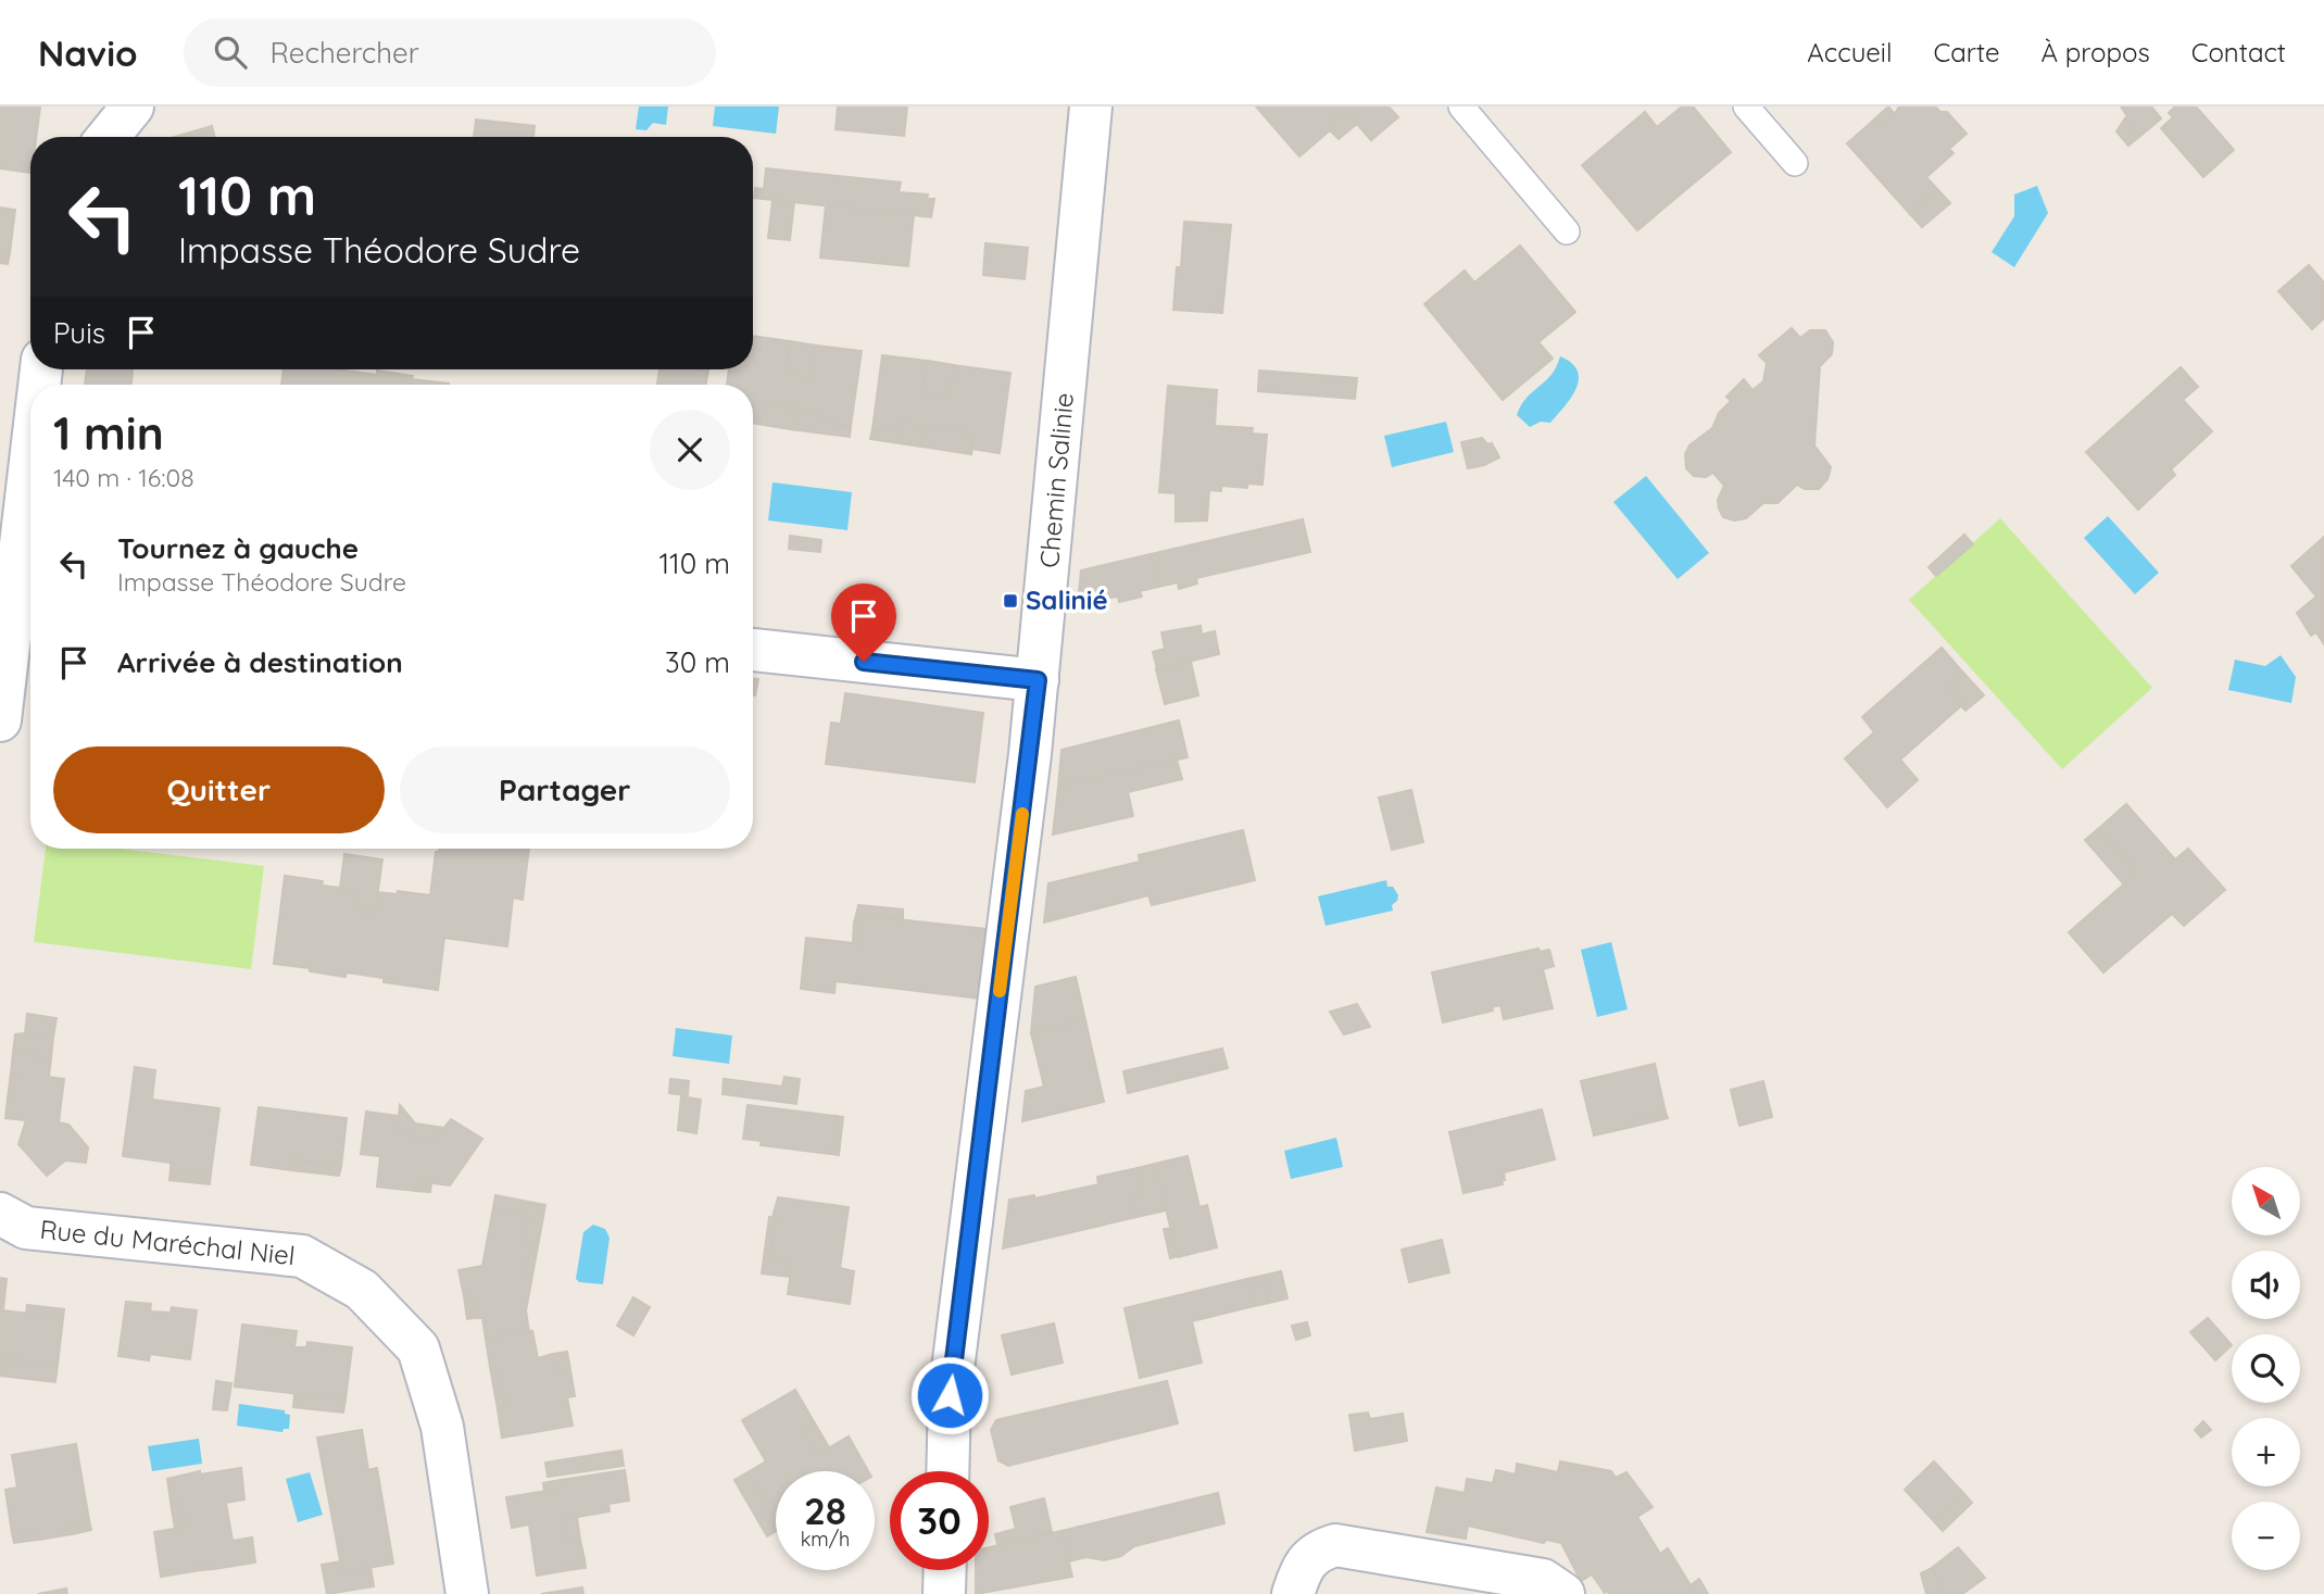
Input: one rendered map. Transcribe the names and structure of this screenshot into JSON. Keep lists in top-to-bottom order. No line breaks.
{"streets":{"street":["Chemin Salinie","Rue du Maréchal Niel"]},"places":{"transit":["Salinié"]},"north":"top left","page":{"header":"Navio","search":"Rechercher","nav":["Accueil","Carte","À propos","Contact"],"turn":["110 m","Impasse Théodore Sudre"],"then":"Puis","heading":["1 min","140 m · 16:08"],"list":[{"name":"Tournez à gauche","note":"Impasse Théodore Sudre","value":"110 m"},{"name":"Arrivée à destination","value":"30 m"}],"buttons":["Quitter","Partager"],"map_buttons":["+","−"],"speed":"28 km/h","limit":"30"}}
